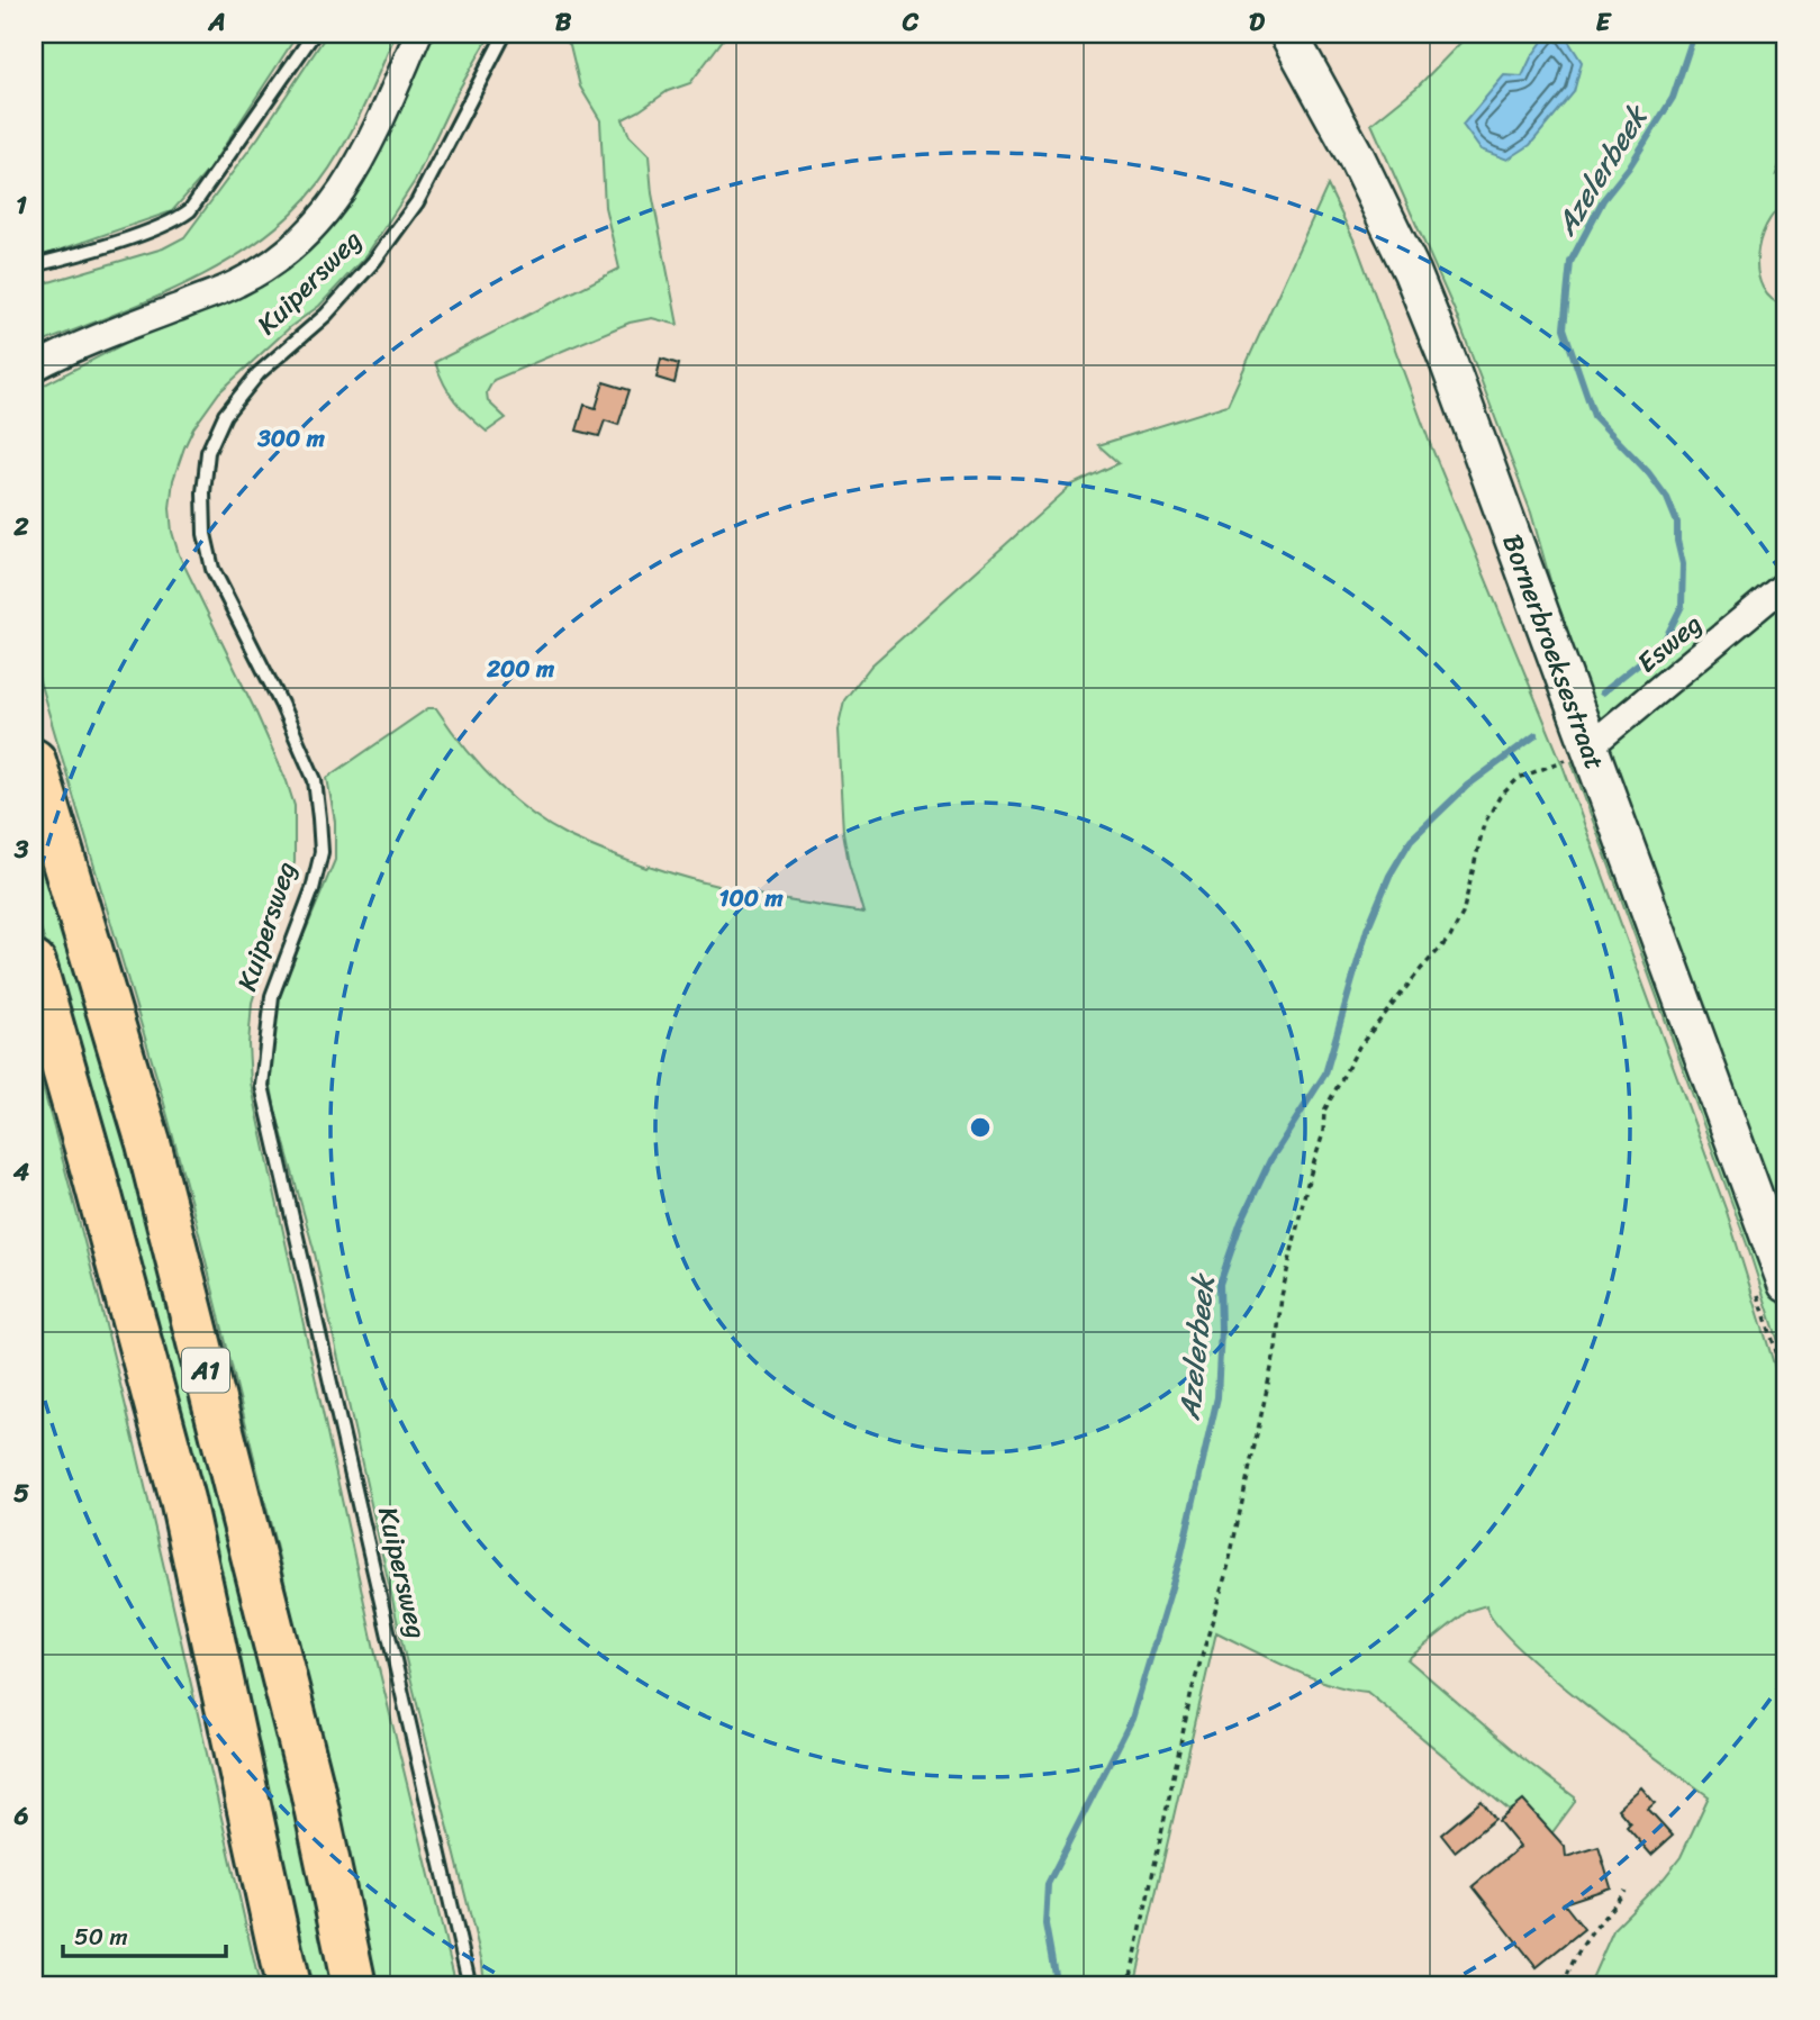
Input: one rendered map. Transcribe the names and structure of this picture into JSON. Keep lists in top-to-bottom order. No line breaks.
{"streets":{"highway":["A1"],"main road":["Bornerbroeksestraat"],"street":["Kuipersweg","Esweg"]},"crossings":[["Esweg","Bornerbroeksestraat"]],"water":["Azelerbeek"],"scale_bar":"50 m","grid":{"columns":["A","B","C","D","E"],"rows":["1","2","3","4","5","6"]},"rings":["300 m","200 m","100 m"]}
